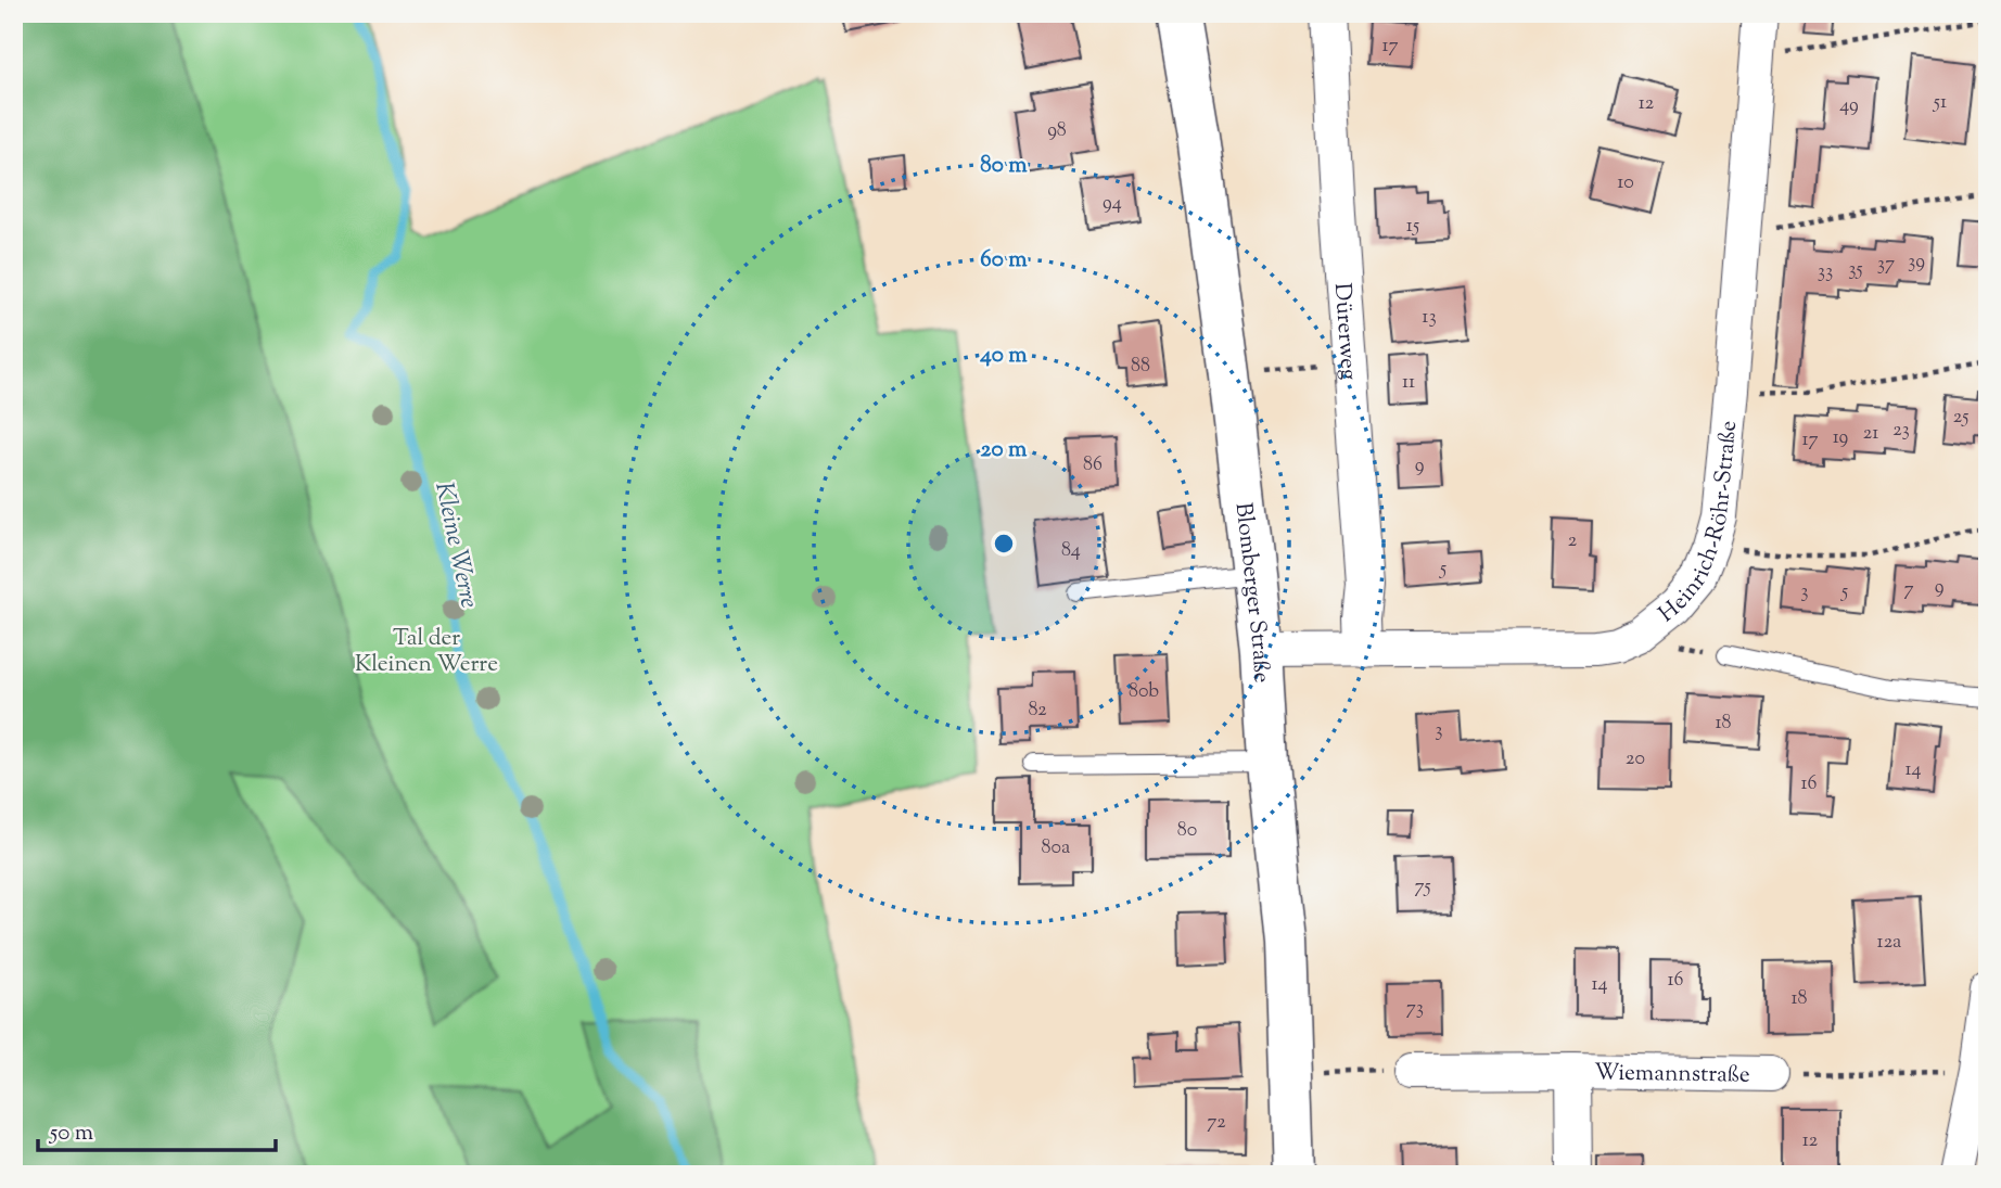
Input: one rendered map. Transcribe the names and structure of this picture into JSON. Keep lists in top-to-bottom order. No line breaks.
{"streets":{"street":["Dürerweg","Heinrich-Röhr-Straße","Blomberger Straße","Wiemannstraße"]},"crossings":[["Dürerweg","Heinrich-Röhr-Straße"],["Heinrich-Röhr-Straße","Blomberger Straße"]],"water":["Kleine Werre"],"parks":["Tal der Kleinen Werre"],"house_numbers":["17","51","12","49","98","10","94","15","39","37","35","33","13","88","11","25","23","21","19","17","86","9","2","84","5","9","7","3","5","80b","82","18","3","20","14","16","80","80a","75","12a","16","14","18","73","72","12"],"scale_bar":"50 m","rings":["80 m","60 m","40 m","20 m"]}
